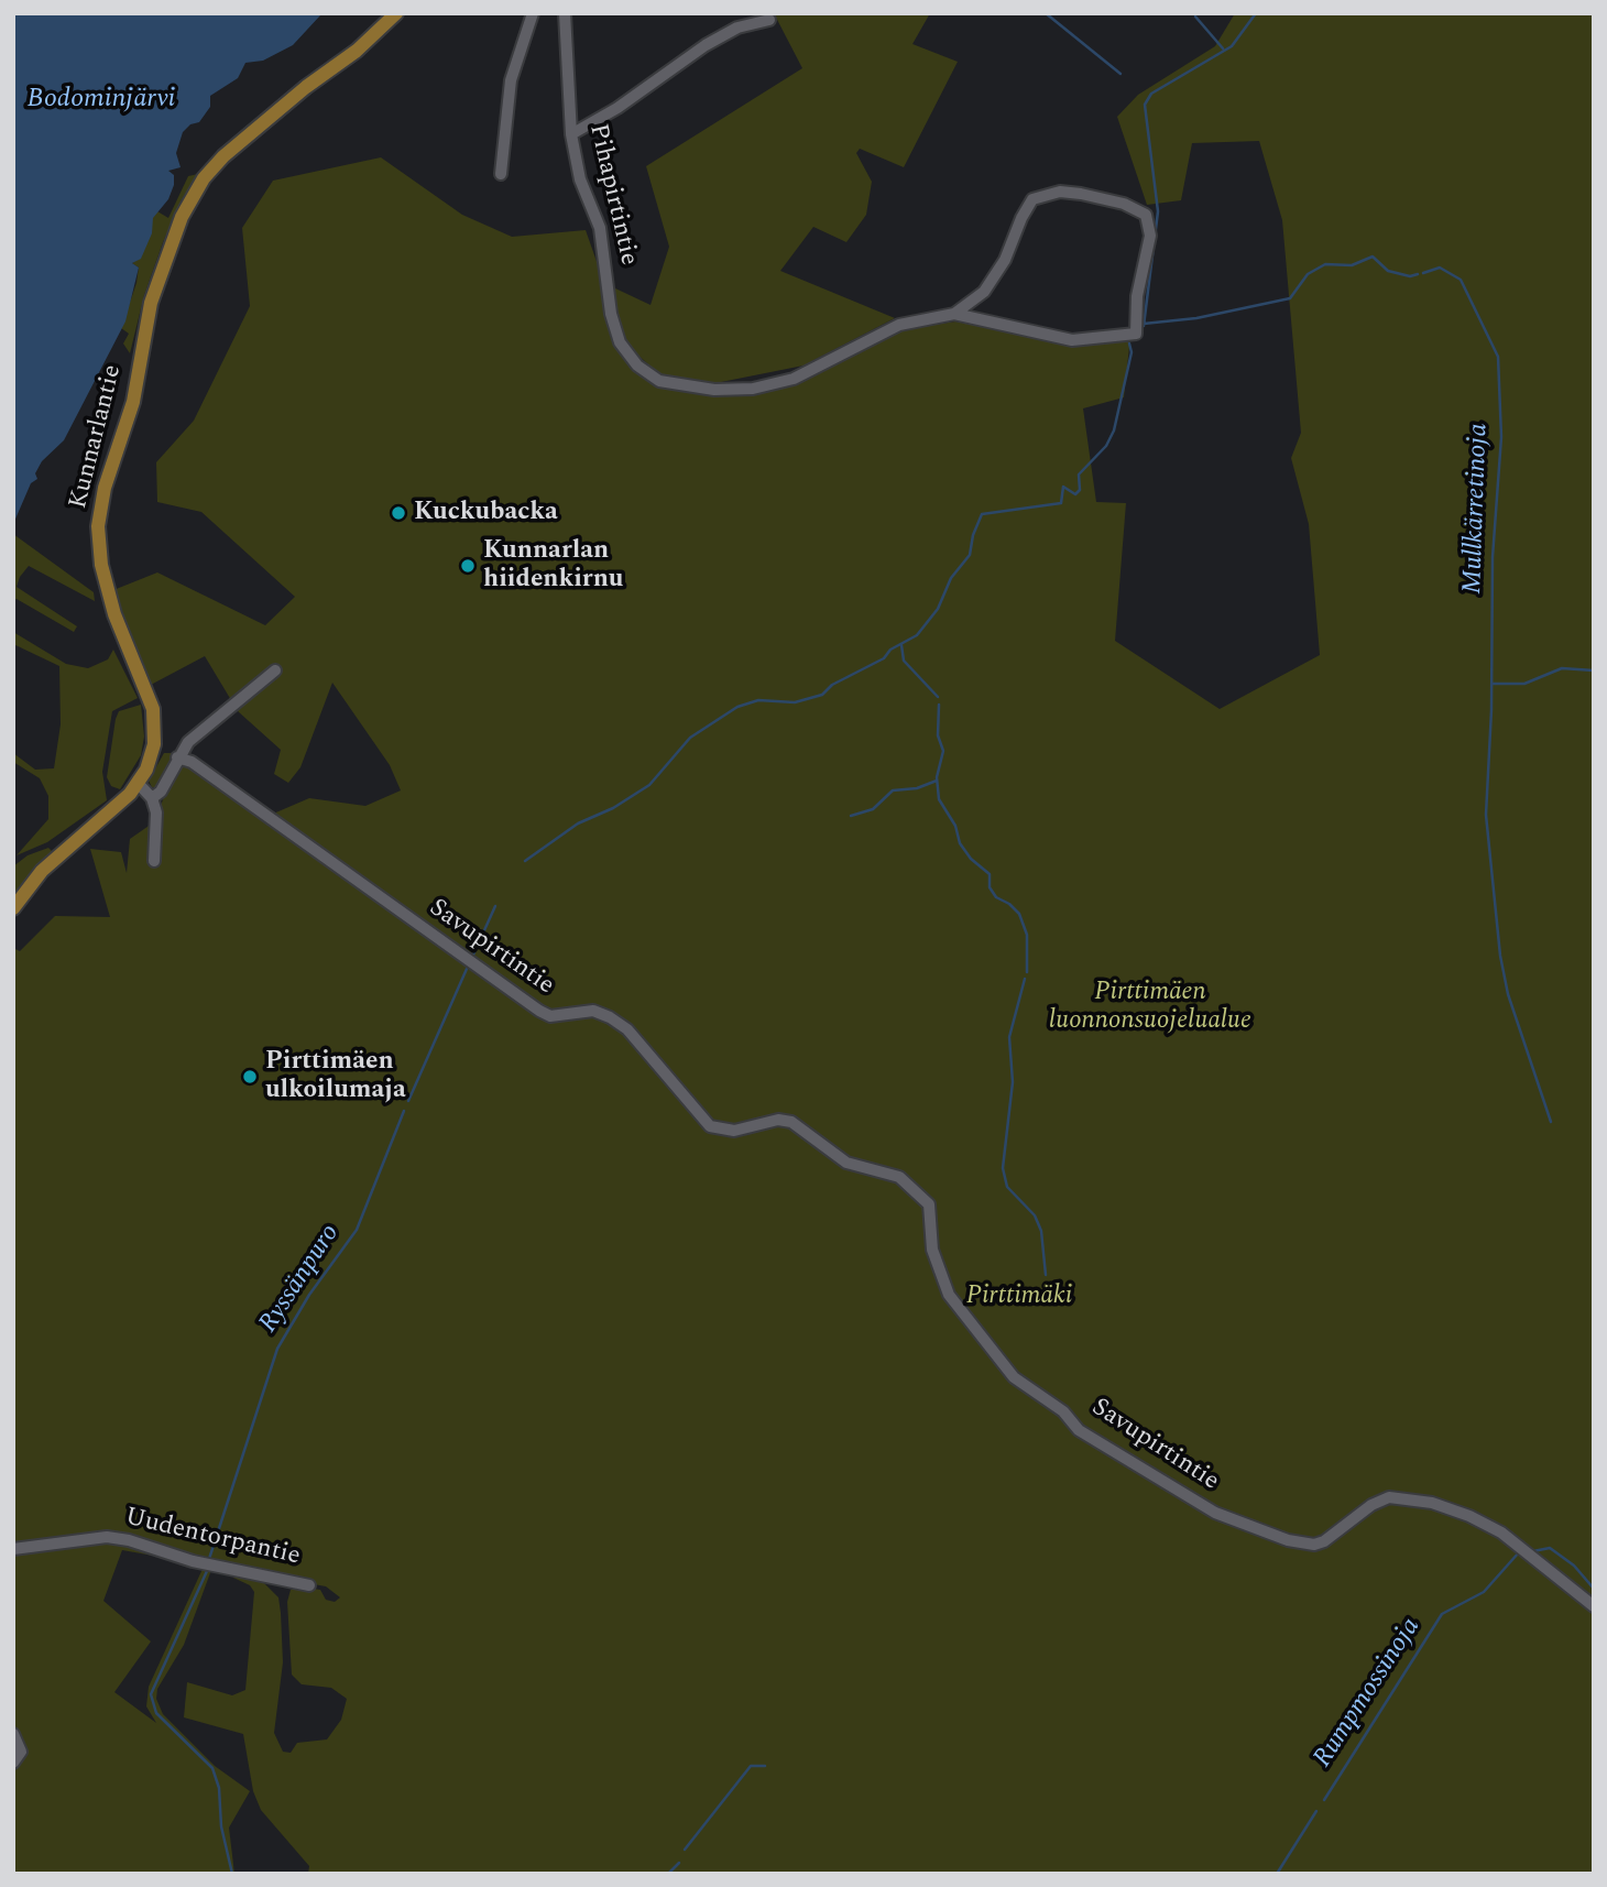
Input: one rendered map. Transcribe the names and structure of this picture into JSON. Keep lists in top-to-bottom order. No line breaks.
{"streets":{"main road":["Kunnarlantie"],"street":["Pihapirtintie","Savupirtintie","Uudentorpantie"]},"water":["Bodominjärvi","Mullkärretinoja","Ryssänpuro","Rumpmossinoja"],"parks":["Pirttimäen luonnonsuojelualue","Pirttimäki"],"places":["Kuckubacka","Kunnarlan hiidenkirnu","Pirttimäen ulkoilumaja"]}
